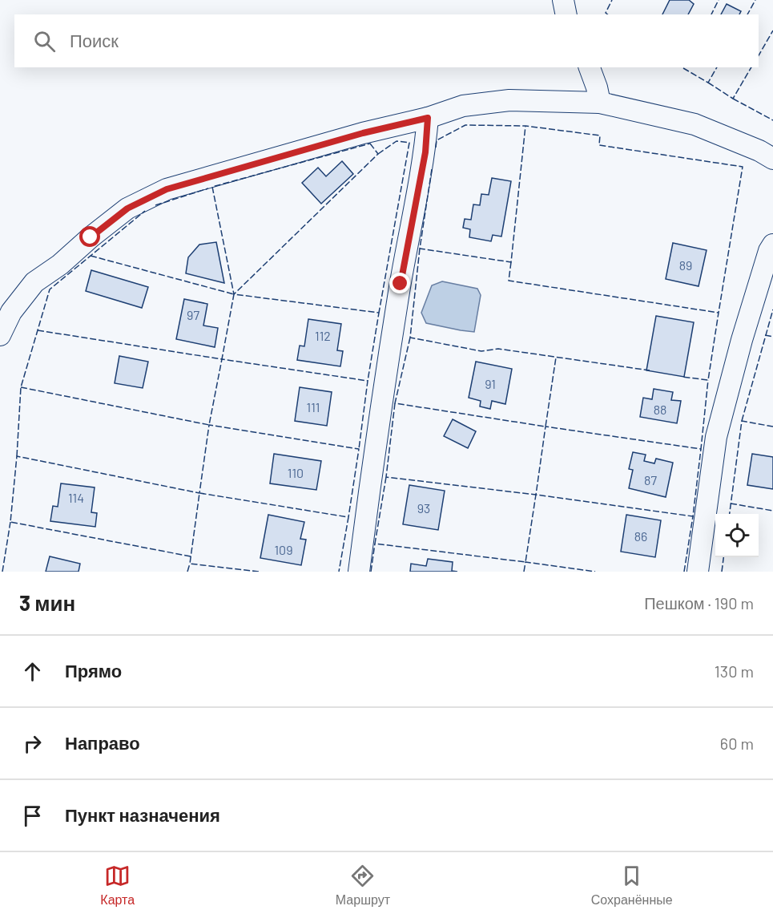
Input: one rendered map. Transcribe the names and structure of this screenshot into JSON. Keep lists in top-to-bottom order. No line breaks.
{"house_numbers":["89","97","112","91","111","88","110","87","114","93","86","109"],"page":{"search":"Поиск","heading":["3 мин","Пешком · 190 m"],"list":[["Прямо","130 m"],["Направо","60 m"],"Пункт назначения"],"nav":["Карта","Маршрут","Сохранённые"]}}
